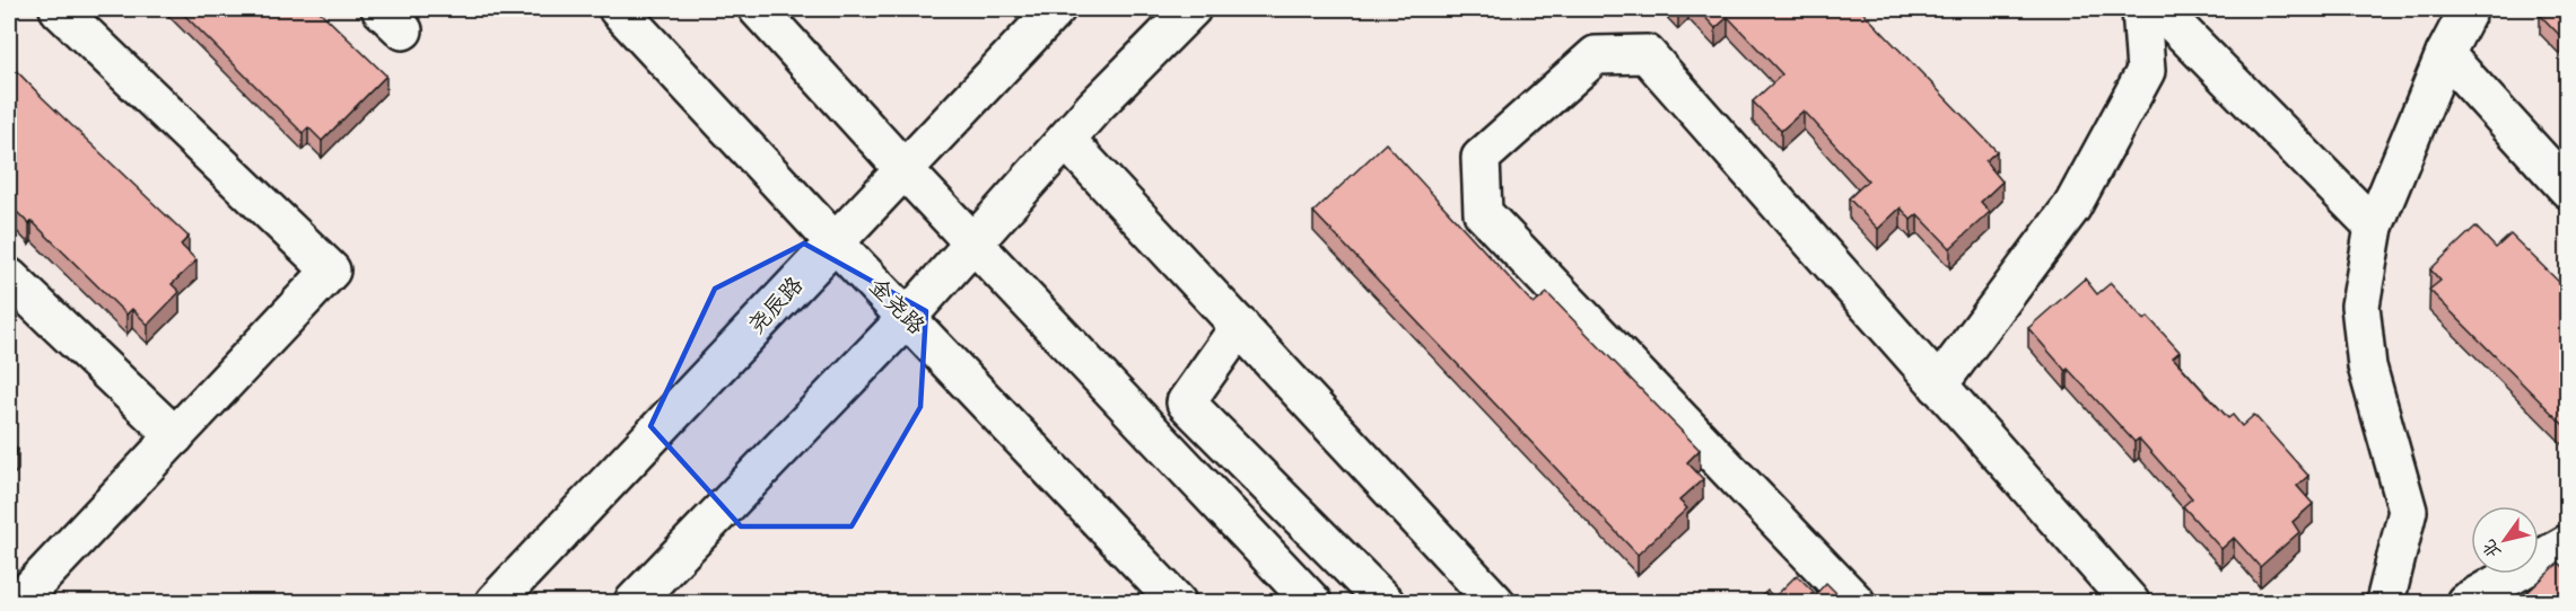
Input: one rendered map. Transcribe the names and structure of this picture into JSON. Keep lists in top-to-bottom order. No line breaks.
{"streets":{"main road":["尧辰路","金尧路"]},"crossings":[["尧辰路","金尧路"]],"north":"bottom left"}
